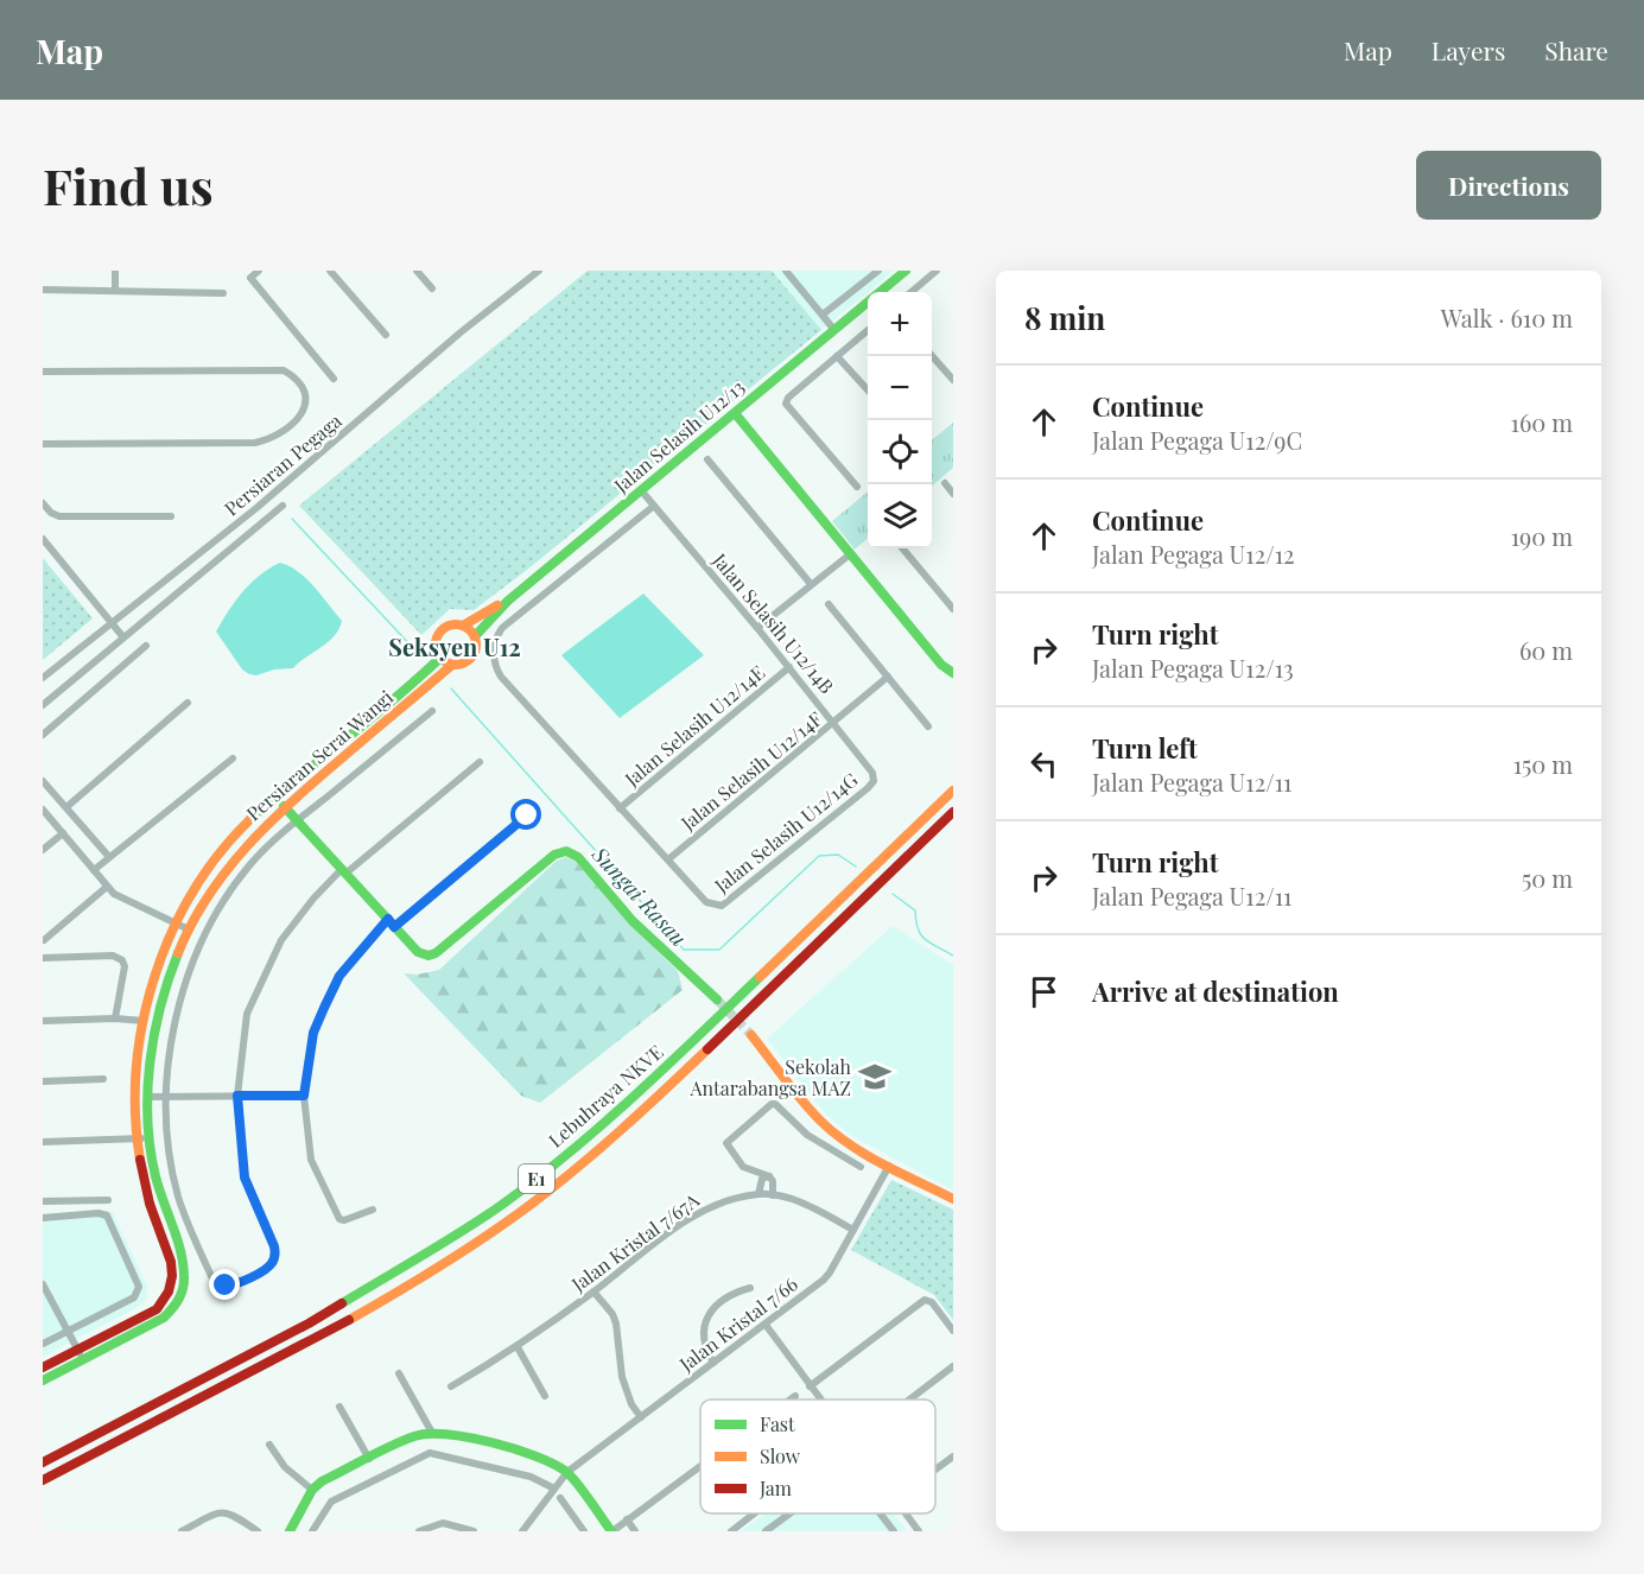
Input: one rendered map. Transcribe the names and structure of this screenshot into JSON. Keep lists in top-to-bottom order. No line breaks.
{"streets":{"main road":["Jalan Selasih U12/13","Persiaran Serai Wangi","Lebuhraya NKVE","E1"],"street":["Persiaran Pegaga","Jalan Selasih U12/14B","Jalan Selasih U12/14E","Jalan Selasih U12/14F","Jalan Selasih U12/14G","Jalan Kristal 7/67A","Jalan Kristal 7/66"]},"crossings":[["Jalan Selasih U12/13","Jalan Selasih U12/14B"],["Jalan Selasih U12/13","Persiaran Serai Wangi"],["Jalan Selasih U12/14B","Jalan Selasih U12/14E"],["Jalan Selasih U12/14B","Jalan Selasih U12/14F"],["Jalan Selasih U12/14B","Jalan Selasih U12/14G"],["Jalan Selasih U12/14F","Jalan Selasih U12/14G"],["Jalan Kristal 7/67A","Jalan Kristal 7/66"]],"districts":["Seksyen U12"],"water":["Sungai Rasau"],"places":{"school or university":["Sekolah Antarabangsa MAZ"]},"legend":["Fast","Slow","Jam"],"page":{"header":"Map","nav":["Map","Layers","Share"],"buttons":"Directions","title":"Find us","heading":["8 min","Walk · 610 m"],"map_buttons":["+","−"],"list":[["Continue","Jalan Pegaga U12/9C","160 m"],["Continue","Jalan Pegaga U12/12","190 m"],["Turn right","Jalan Pegaga U12/13","60 m"],["Turn left","Jalan Pegaga U12/11","150 m"],["Turn right","Jalan Pegaga U12/11","50 m"],"Arrive at destination"]}}
